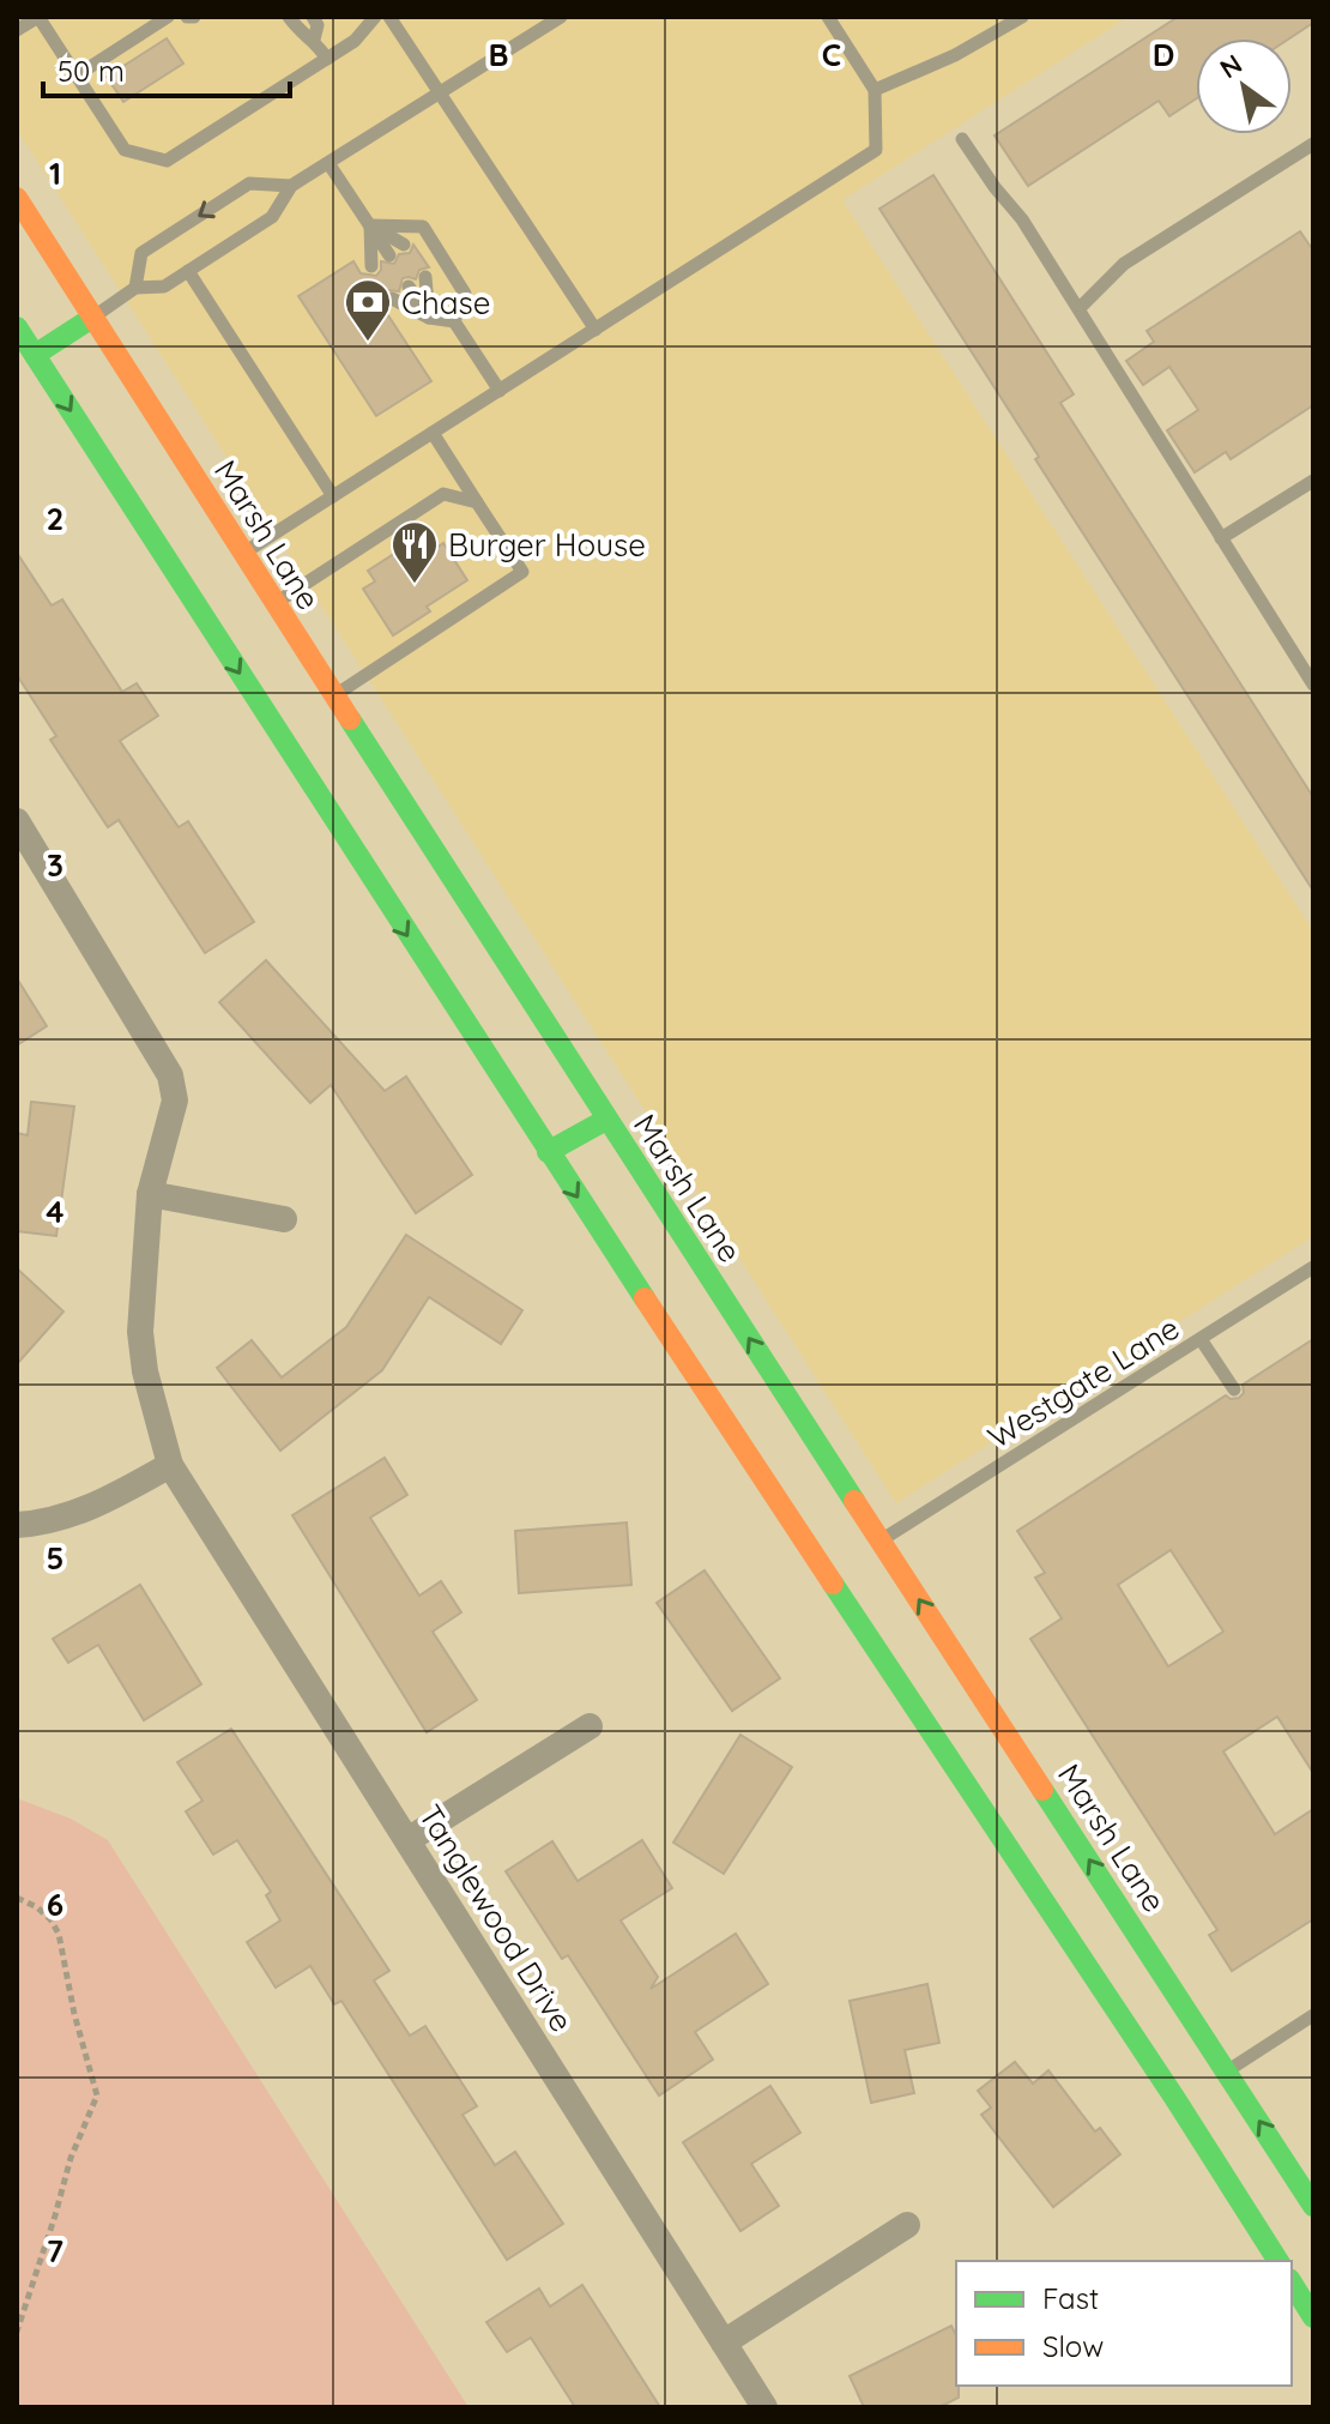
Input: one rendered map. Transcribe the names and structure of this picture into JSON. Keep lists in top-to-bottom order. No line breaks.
{"streets":{"main road":["Marsh Lane"],"street":["Tanglewood Drive"],"lane":["Westgate Lane"]},"crossings":[["Marsh Lane","Westgate Lane"]],"places":{"bank":["Chase"],"restaurant":["Burger House"]},"legend":["Fast","Slow"],"scale_bar":"50 m","north":"top left","grid":{"columns":["B","C","D"],"rows":["1","2","3","4","5","6","7"]}}
